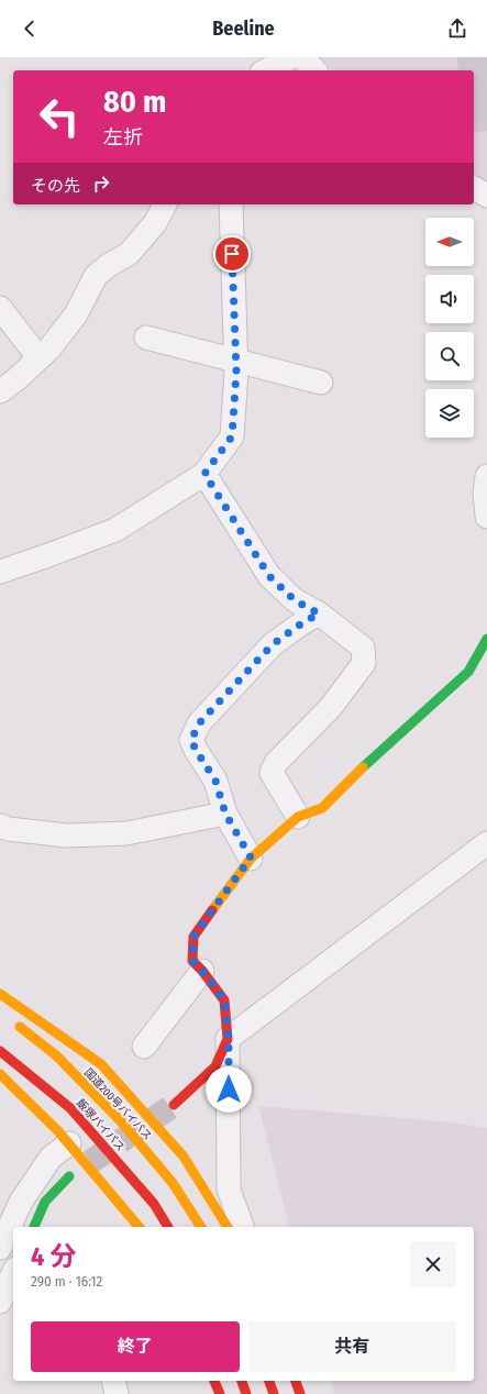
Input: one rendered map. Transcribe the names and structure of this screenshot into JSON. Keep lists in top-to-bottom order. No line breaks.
{"streets":{"main road":["国道200号バイパス","飯塚バイパス"]},"north":"left","page":{"header":"Beeline","turn":["80 m","左折"],"then":"その先","heading":["4 分","290 m · 16:12"],"buttons":["終了","共有"]}}
